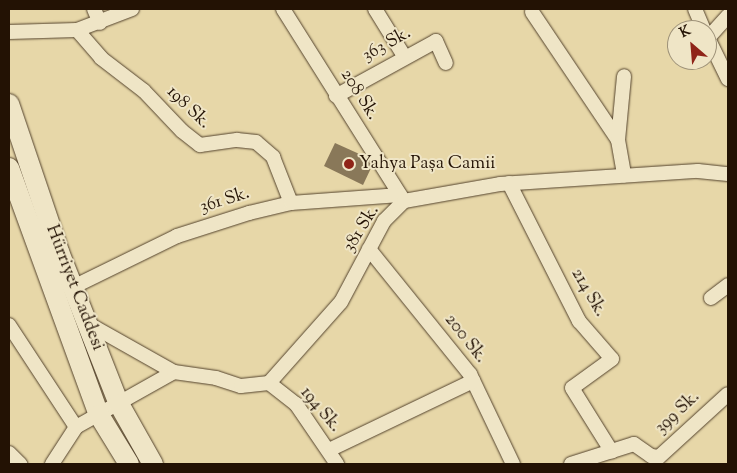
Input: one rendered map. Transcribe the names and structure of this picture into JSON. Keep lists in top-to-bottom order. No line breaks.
{"streets":{"main road":["Hürriyet Caddesi"],"street":["363 Sk.","208 Sk.","198 Sk.","361 Sk.","381 Sk.","214 Sk.","200 Sk.","194 Sk.","399 Sk."]},"crossings":[["363 Sk.","208 Sk."],["208 Sk.","361 Sk."],["208 Sk.","381 Sk."],["198 Sk.","361 Sk."],["361 Sk.","381 Sk."],["361 Sk.","Hürriyet Caddesi"],["381 Sk.","214 Sk."],["381 Sk.","200 Sk."],["381 Sk.","194 Sk."],["214 Sk.","399 Sk."]],"places":["Yahya Paşa Camii"],"north":"top left"}
